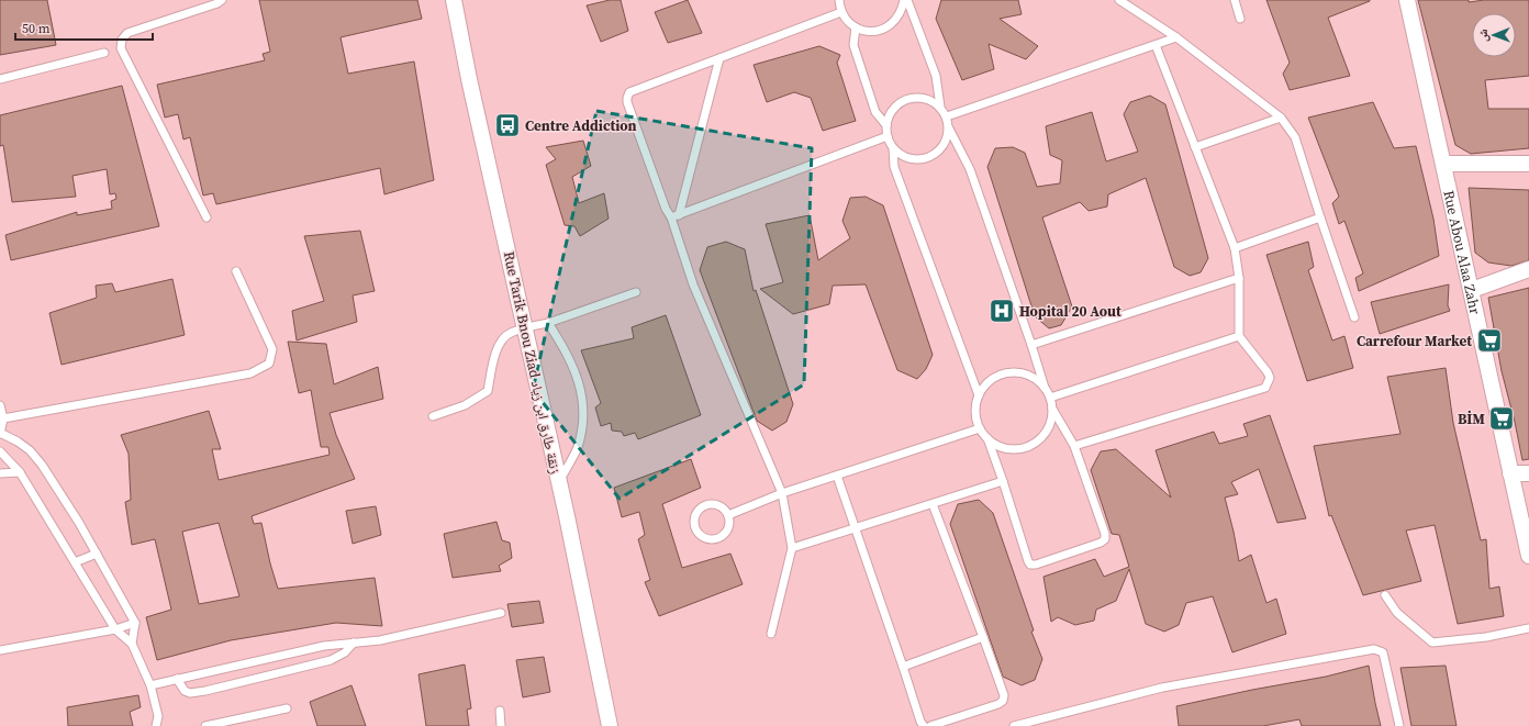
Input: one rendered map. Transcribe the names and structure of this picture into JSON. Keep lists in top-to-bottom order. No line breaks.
{"streets":{"street":["Rue Abou Alaa Zahr","Rue Tarik Bnou Ziad زنقة طارق ابن زياد"]},"places":{"bus stop":["Centre Addiction"],"hospital":["Hopital 20 Aout"],"supermarket":["Carrefour Market","BİM"]},"scale_bar":"50 m","north":"left"}
